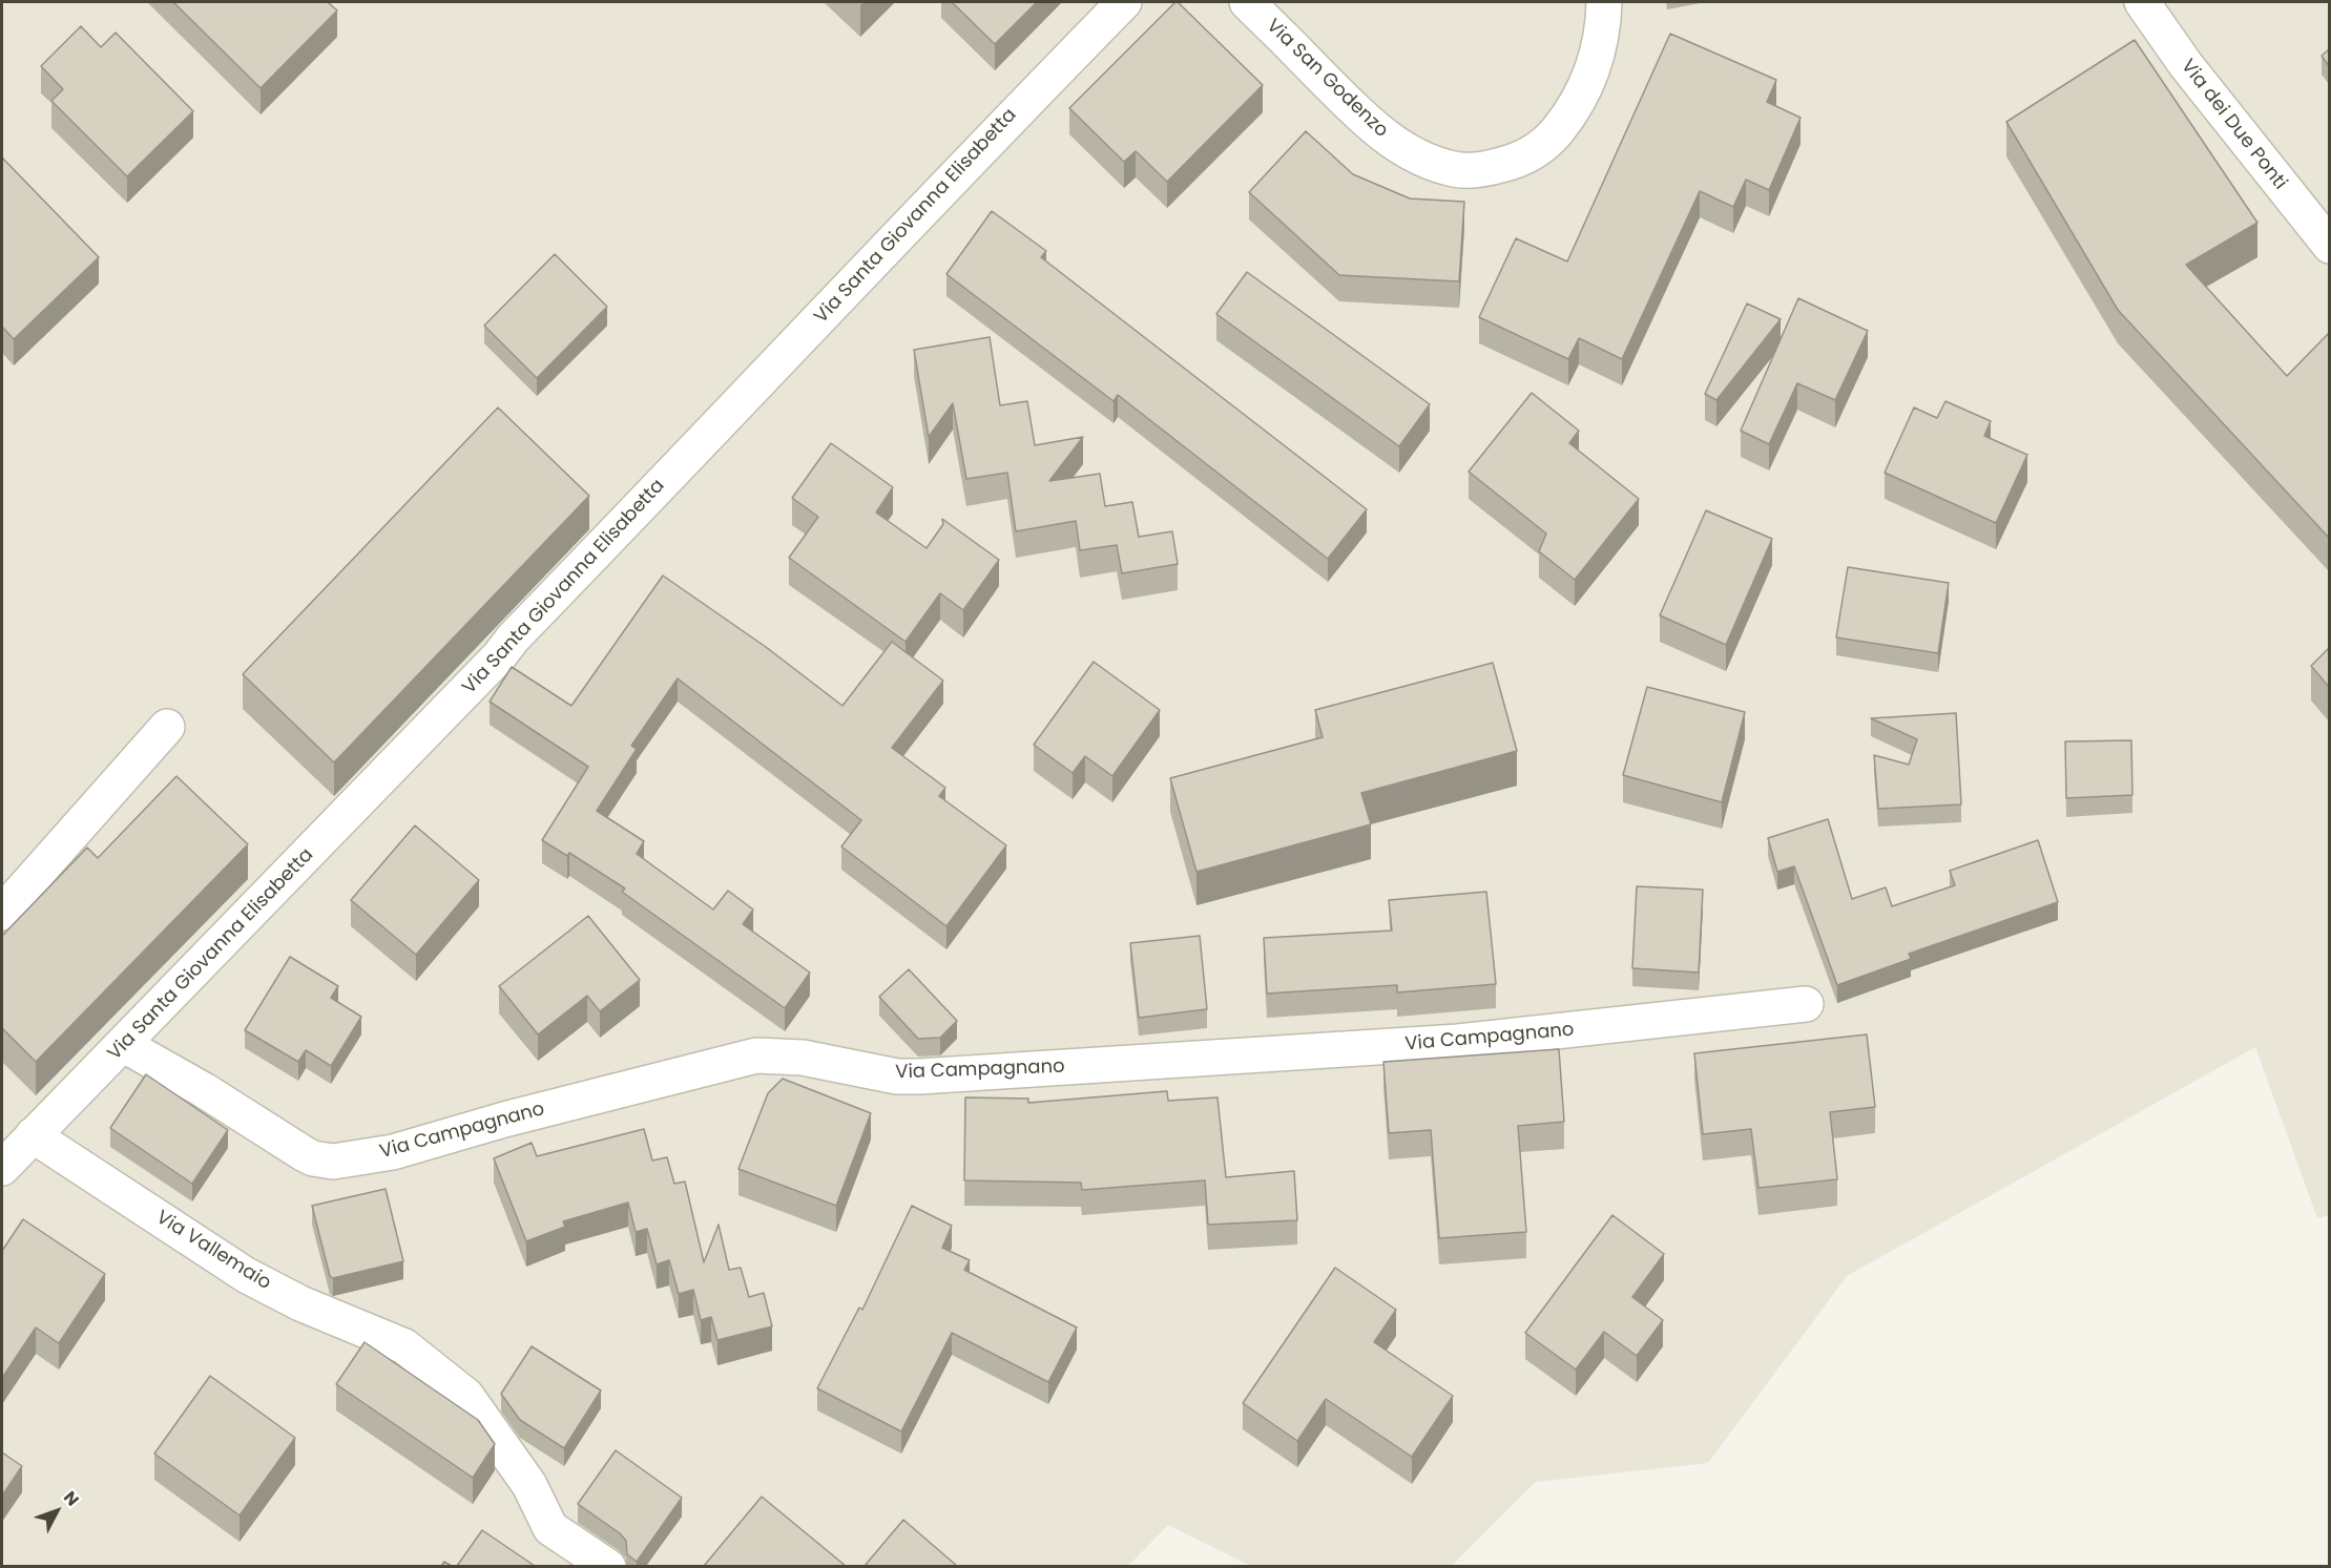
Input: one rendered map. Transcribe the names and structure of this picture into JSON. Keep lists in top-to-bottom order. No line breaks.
{"streets":{"street":["Via San Godenzo","Via dei Due Ponti","Via Santa Giovanna Elisabetta","Via Campagnano","Via Vallemaio"]},"crossings":[["Via Santa Giovanna Elisabetta","Via Campagnano"],["Via Santa Giovanna Elisabetta","Via Vallemaio"]],"north":"top right"}
